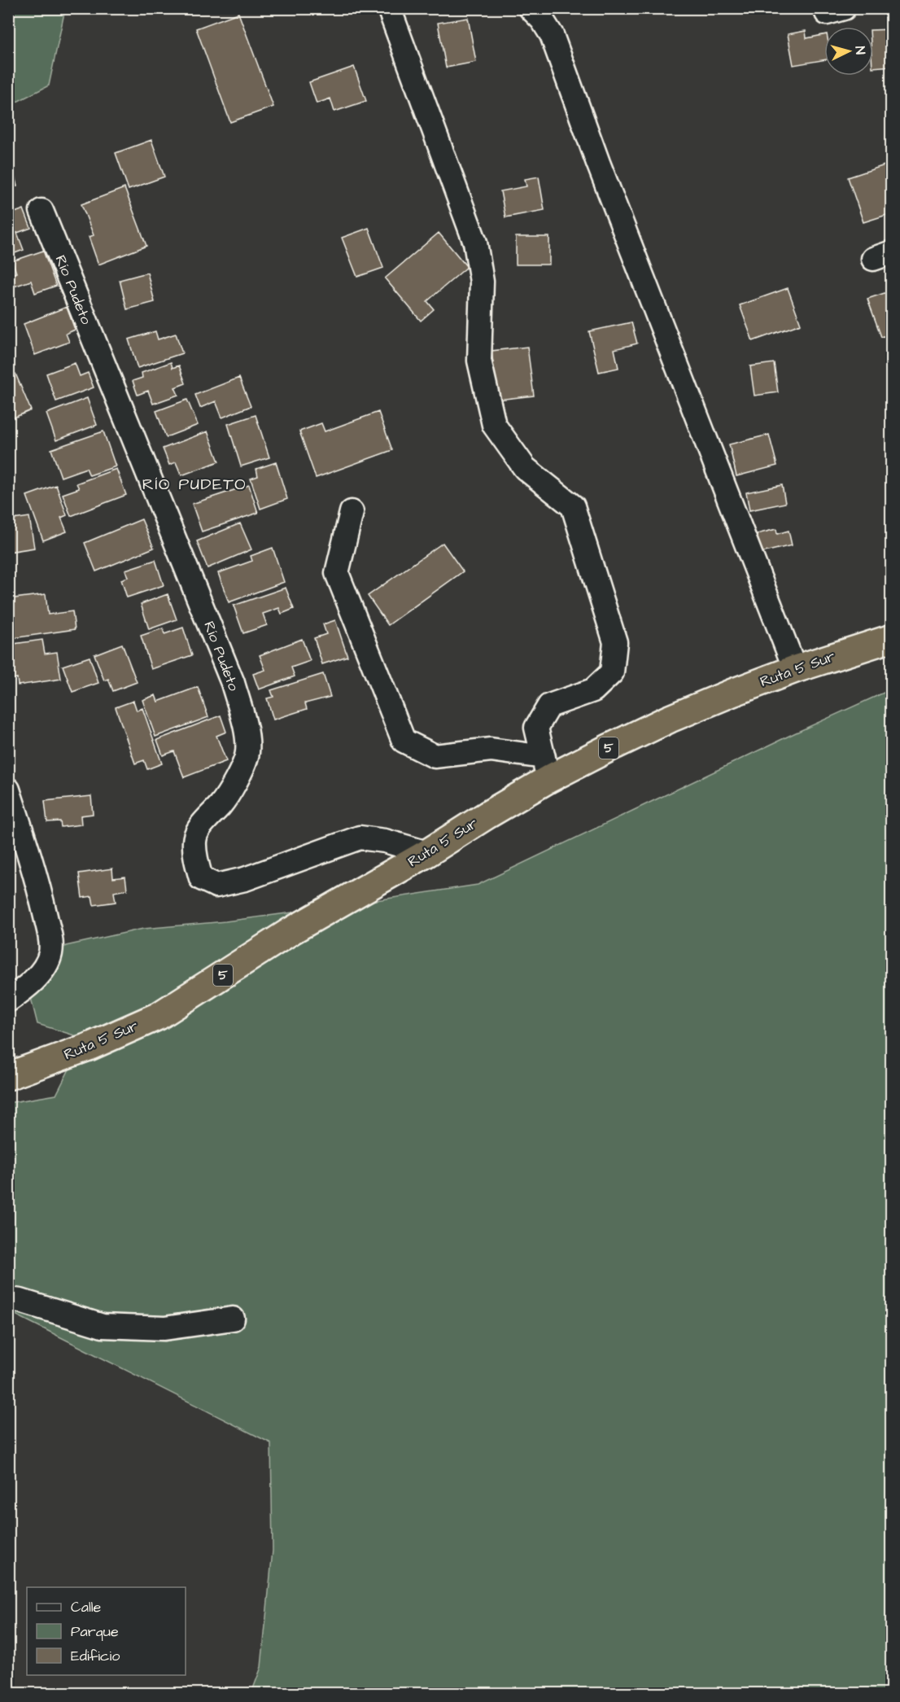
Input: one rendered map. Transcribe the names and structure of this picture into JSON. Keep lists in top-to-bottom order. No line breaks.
{"streets":{"highway":["Ruta 5 Sur","5"],"street":["Río Pudeto"]},"crossings":[["Río Pudeto","Ruta 5 Sur"]],"districts":["RÍO PUDETO"],"legend":["Calle","Parque","Edificio"],"north":"right"}
